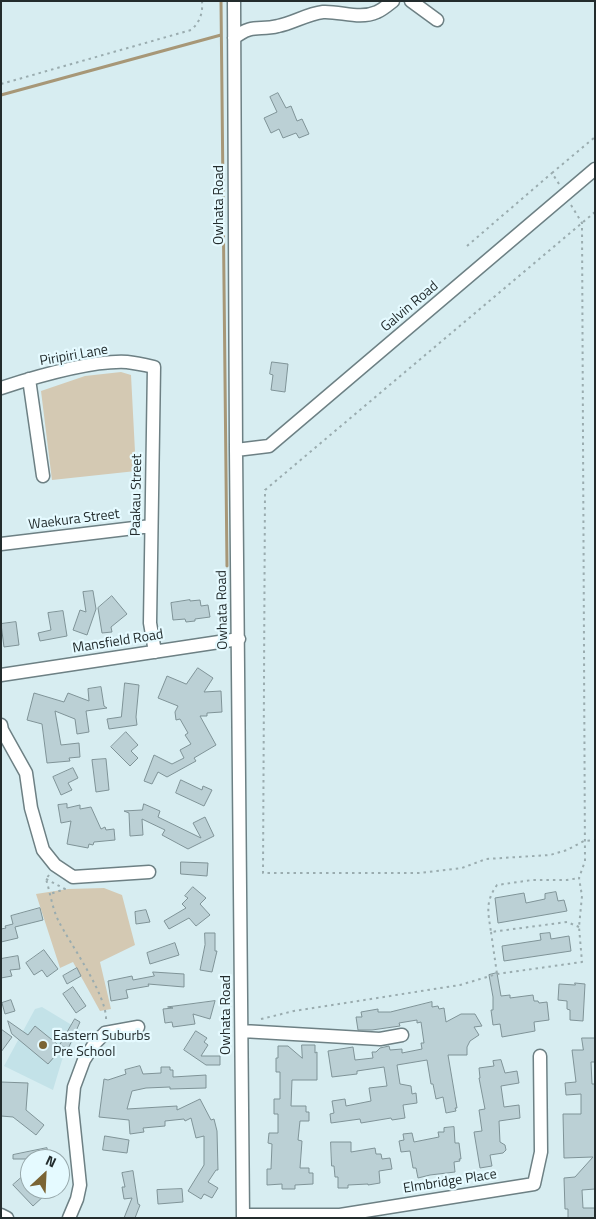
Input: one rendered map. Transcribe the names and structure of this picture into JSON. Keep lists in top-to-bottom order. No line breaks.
{"streets":{"street":["Owhata Road","Galvin Road","Piripiri Lane","Paakau Street","Waekura Street","Mansfield Road","Elmbridge Place"]},"crossings":[["Owhata Road","Galvin Road"],["Owhata Road","Mansfield Road"],["Owhata Road","Elmbridge Place"],["Piripiri Lane","Paakau Street"],["Paakau Street","Waekura Street"],["Paakau Street","Mansfield Road"]],"places":["Eastern Suburbs Pre School"],"north":"top right"}
